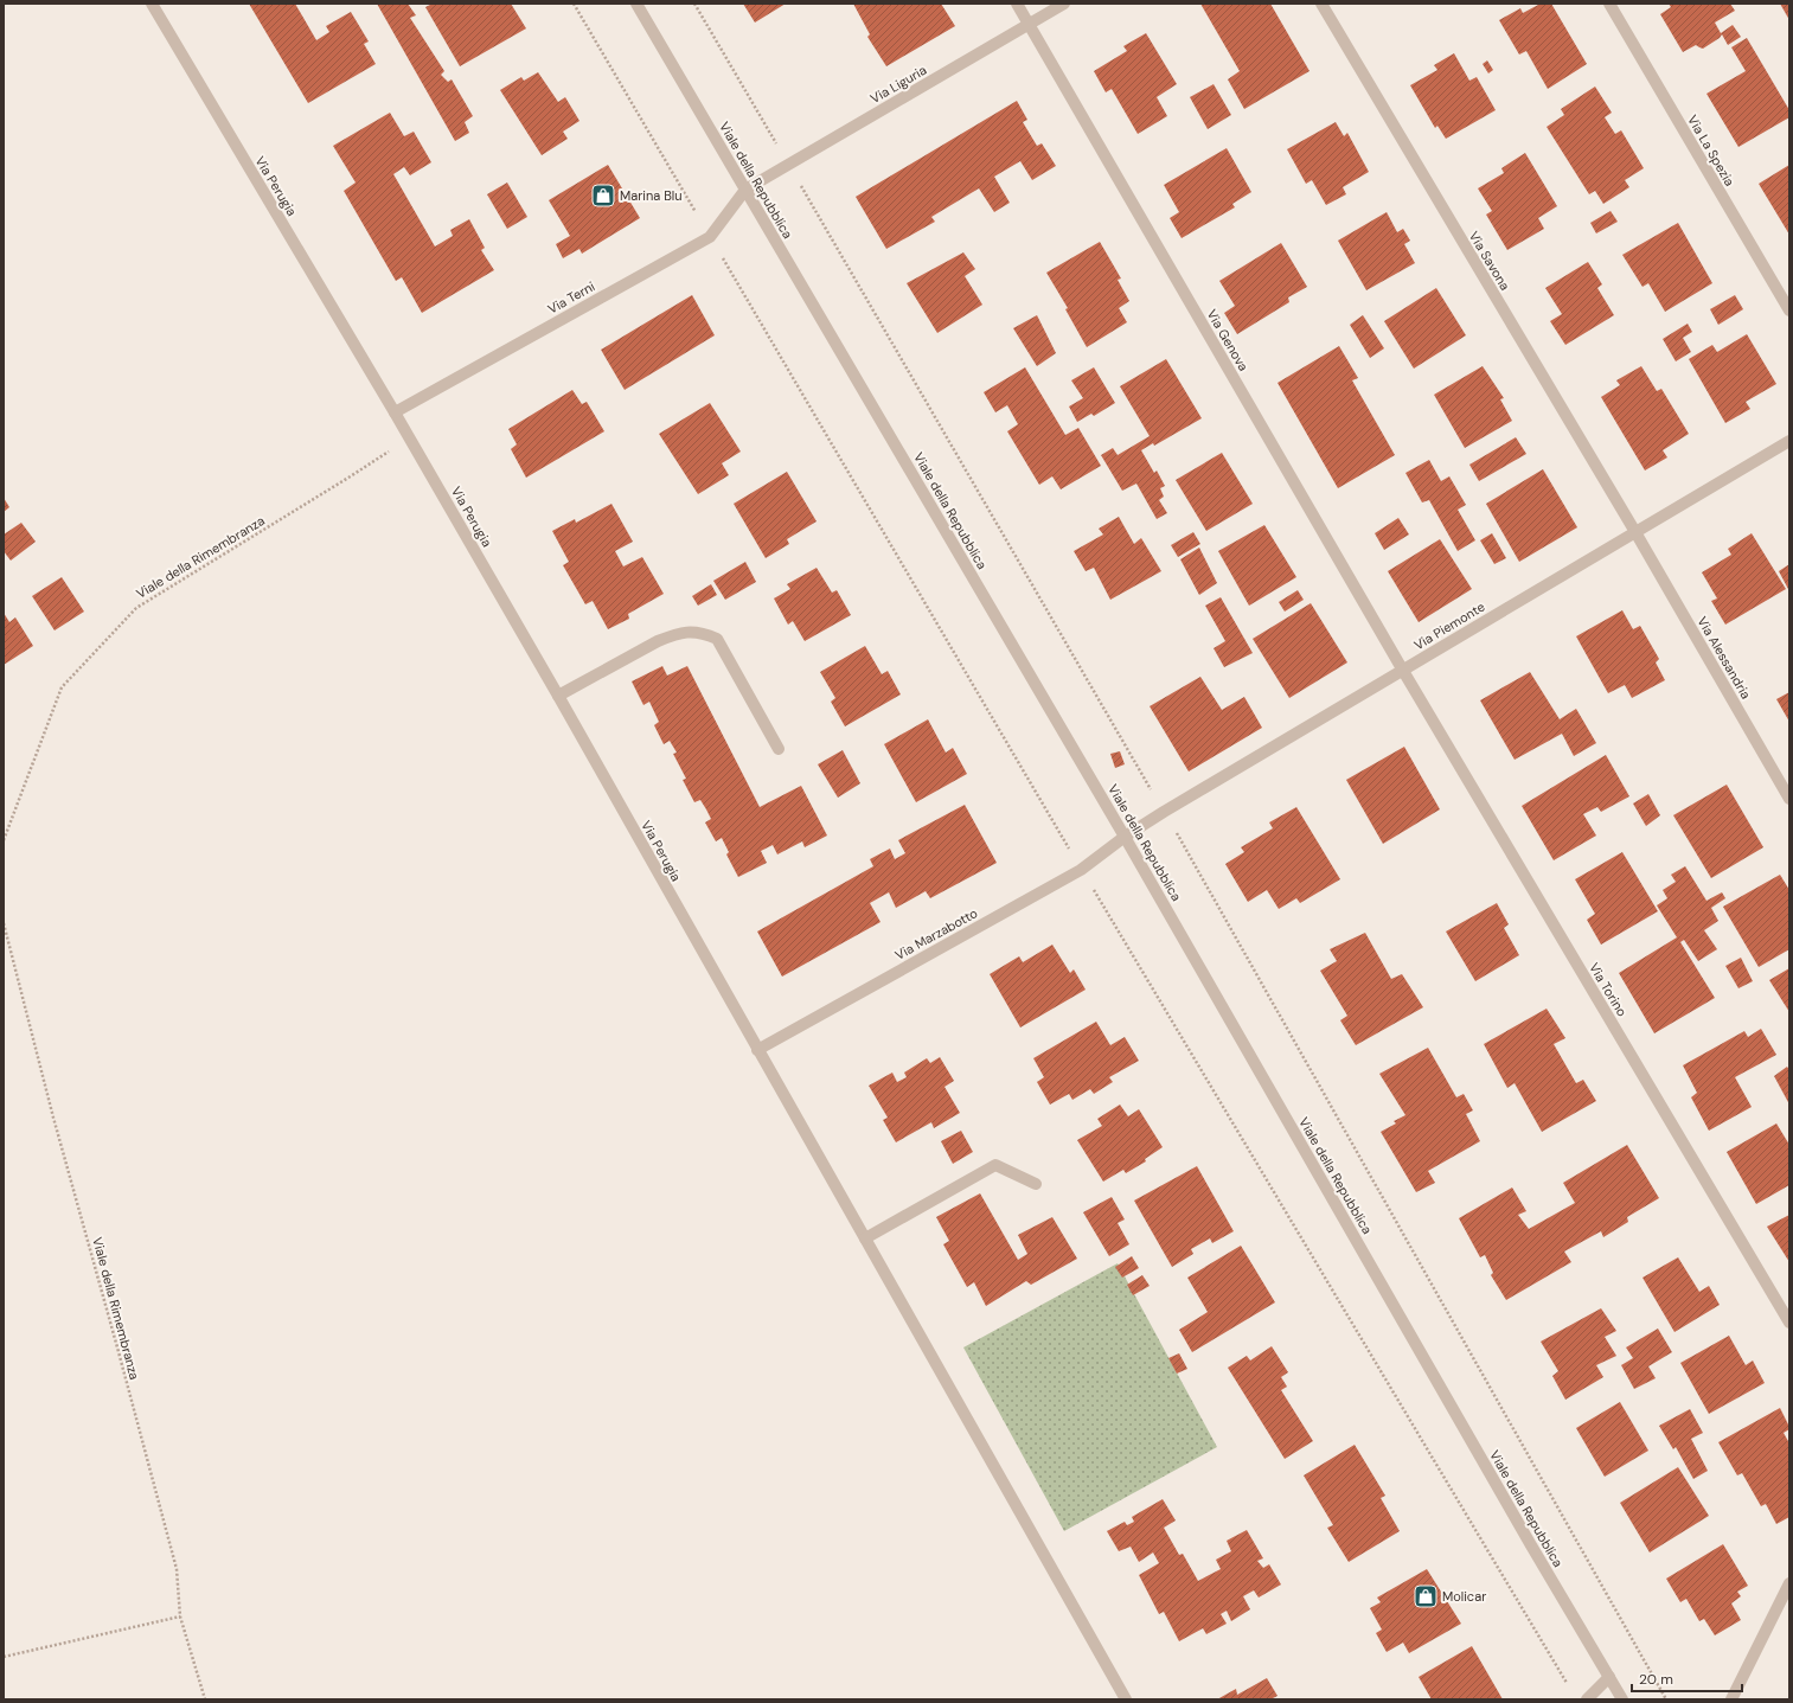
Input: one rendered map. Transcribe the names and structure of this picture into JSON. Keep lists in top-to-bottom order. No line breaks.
{"streets":{"street":["Via Liguria","Via La Spezia","Viale della Repubblica","Via Perugia","Via Savona","Via Terni","Via Genova","Via Piemonte","Via Alessandria","Via Marzabotto","Via Torino"],"path":["Viale della Rimembranza"]},"crossings":[["Via Liguria","Viale della Repubblica"],["Via Liguria","Via Terni"],["Via Liguria","Via Genova"],["Viale della Repubblica","Via Terni"],["Viale della Repubblica","Via Piemonte"],["Viale della Repubblica","Via Marzabotto"],["Via Perugia","Via Terni"],["Via Perugia","Viale della Rimembranza"],["Via Perugia","Via Marzabotto"],["Via Savona","Via Piemonte"],["Via Savona","Via Alessandria"],["Via Genova","Via Piemonte"],["Via Genova","Via Torino"],["Via Piemonte","Via Alessandria"],["Via Piemonte","Via Marzabotto"],["Via Piemonte","Via Torino"]],"places":{"shop":["Marina Blu","Molicar"]},"scale_bar":"20 m"}
